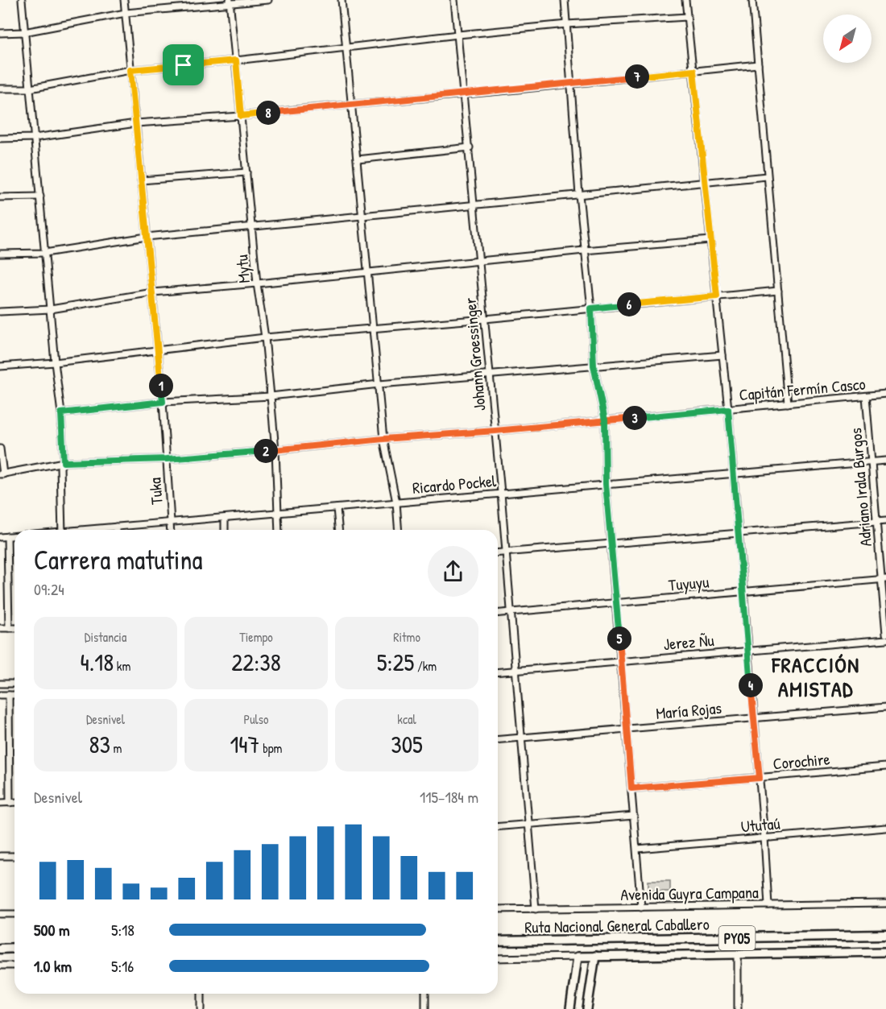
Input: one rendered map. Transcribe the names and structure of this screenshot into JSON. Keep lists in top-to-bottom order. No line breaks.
{"streets":{"highway":["Ruta Nacional General Caballero","PY05"],"street":["Mytu","Johann Groessinger","Capitán Fermín Casco","Ricardo Pockel","Adriano Irala Burgos","Tuka","Tuyuyu","Jerez Ñu","María Rojas","Corochire","Ututaú","Avenida Guyra Campana"]},"crossings":[["Mytu","Capitán Fermín Casco"],["Mytu","Ricardo Pockel"],["Johann Groessinger","Capitán Fermín Casco"],["Johann Groessinger","Ricardo Pockel"],["Johann Groessinger","Tuyuyu"],["Johann Groessinger","Jerez Ñu"],["Johann Groessinger","María Rojas"],["Johann Groessinger","Avenida Guyra Campana"],["Capitán Fermín Casco","Adriano Irala Burgos"],["Capitán Fermín Casco","Tuka"],["Ricardo Pockel","Adriano Irala Burgos"],["Ricardo Pockel","Tuka"],["Adriano Irala Burgos","Tuyuyu"]],"districts":["FRACCIÓN AMISTAD"],"north":"bottom left","page":{"pins":["7","8","6","1","3","2","5","4"],"heading":["Carrera matutina","09:24"],"stats":[["Distancia","4.18 km"],["Tiempo","22:38"],["Ritmo","5:25 /km"],["Desnivel","83 m"],["Pulso","147 bpm"],["kcal","305"]],"chart":["Desnivel","115–184 m"],"list":[{"name":"500 m","note":"5:18"},{"name":"1.0 km","note":"5:16"}]}}
